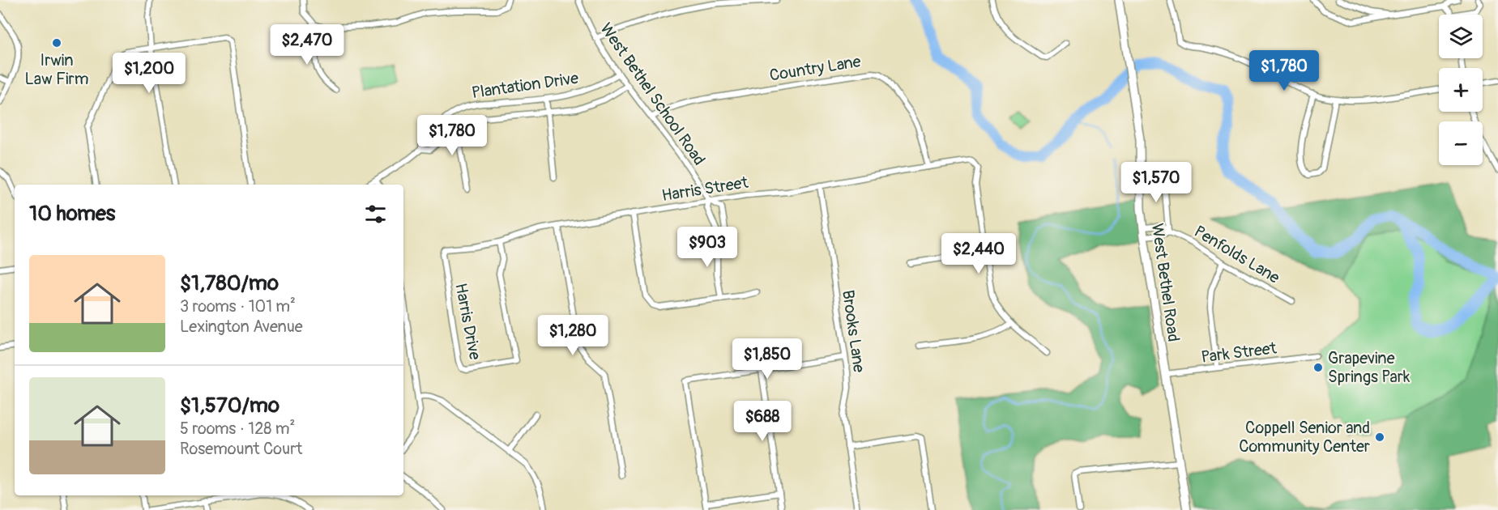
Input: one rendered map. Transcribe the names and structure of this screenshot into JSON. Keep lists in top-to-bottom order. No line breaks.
{"streets":{"main road":["West Bethel Road"],"street":["Country Lane","Plantation Drive","West Bethel School Road","Harris Street","Penfolds Lane","Harris Drive","Brooks Lane","Park Street"]},"crossings":[["Country Lane","West Bethel School Road"],["Country Lane","Harris Street"],["Plantation Drive","West Bethel School Road"],["West Bethel School Road","Harris Street"],["Harris Street","Harris Drive"],["Harris Street","Brooks Lane"],["Penfolds Lane","West Bethel Road"],["West Bethel Road","Park Street"]],"places":["Irwin Law Firm","Grapevine Springs Park","Coppell Senior and Community Center"],"page":{"map_buttons":["+","−"],"price":["$2,470","$1,780","$1,200","$1,780","$1,570","$903","$2,440","$1,280","$1,850","$688"],"heading":"10 homes","list":[{"name":"$1,780/mo","note":"3 rooms · 101 m² · Lexington Avenue"},{"name":"$1,570/mo","note":"5 rooms · 128 m² · Rosemount Court"}]}}
